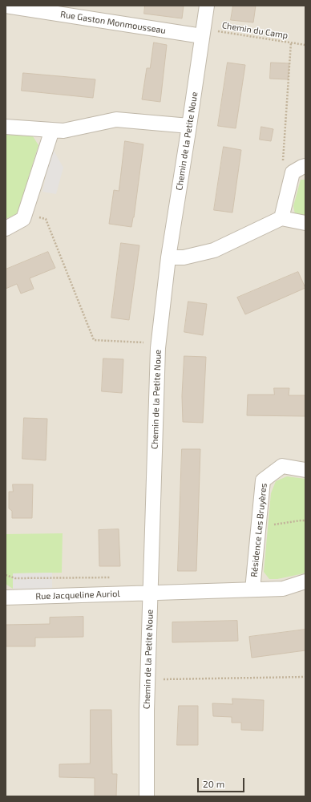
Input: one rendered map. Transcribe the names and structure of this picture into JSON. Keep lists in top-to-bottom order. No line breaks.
{"streets":{"street":["Rue Gaston Monmousseau","Chemin de la Petite Noue","Résidence Les Bruyères","Rue Jacqueline Auriol"],"path":["Chemin du Camp"]},"crossings":[["Rue Gaston Monmousseau","Chemin du Camp"],["Rue Gaston Monmousseau","Chemin de la Petite Noue"],["Chemin du Camp","Chemin de la Petite Noue"],["Chemin de la Petite Noue","Résidence Les Bruyères"],["Chemin de la Petite Noue","Rue Jacqueline Auriol"],["Résidence Les Bruyères","Rue Jacqueline Auriol"]],"scale_bar":"20 m"}
